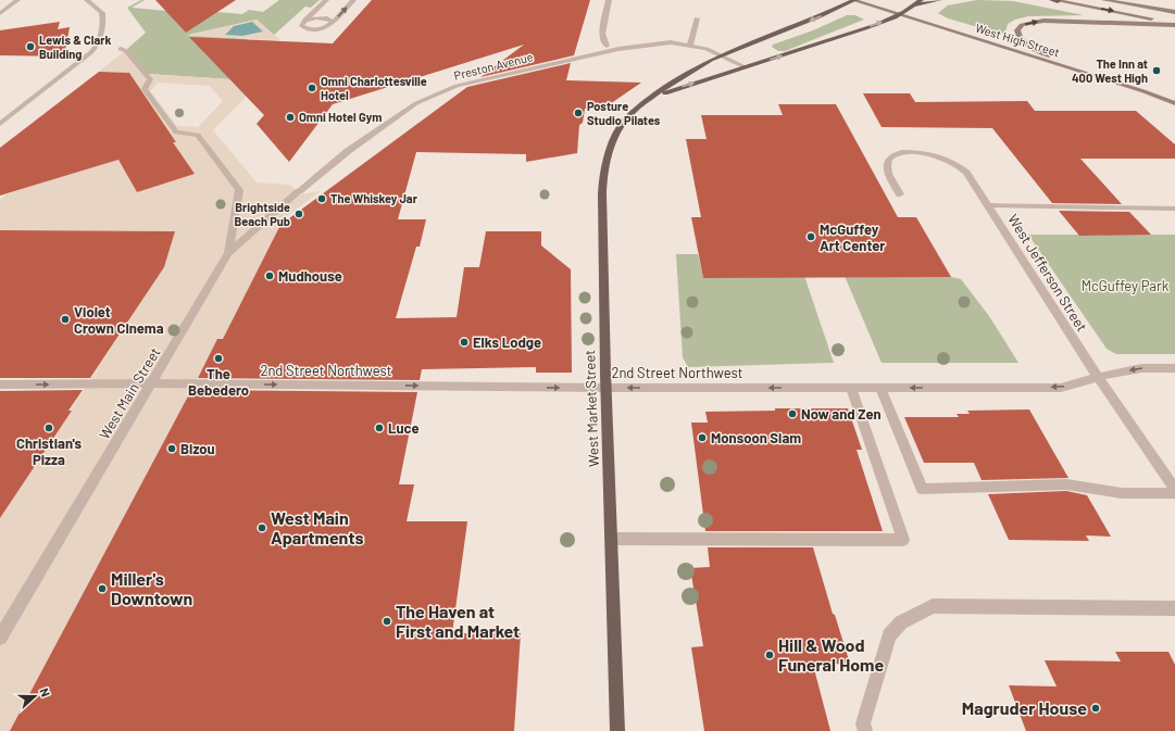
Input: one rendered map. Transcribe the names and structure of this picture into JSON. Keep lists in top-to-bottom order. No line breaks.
{"streets":{"main road":["West High Street","West Market Street"],"street":["Preston Avenue","West Jefferson Street","2nd Street Northwest","West Main Street"]},"crossings":[["Preston Avenue","West Main Street"],["Preston Avenue","West Market Street"],["West Jefferson Street","2nd Street Northwest"],["2nd Street Northwest","West Main Street"],["2nd Street Northwest","West Market Street"]],"parks":["McGuffey Park"],"places":["Lewis & Clark Building","The Inn at 400 West High","Omni Charlottesville Hotel","Posture Studio Pilates","Omni Hotel Gym","The Whiskey Jar","Brightside Beach Pub","McGuffey Art Center","Mudhouse","Violet Crown Cinema","Elks Lodge","The Bebedero","Now and Zen","Christian's Pizza","Luce","Monsoon Siam","Bizou","West Main Apartments","Miller's Downtown","The Haven at First and Market","Hill & Wood Funeral Home","Magruder House"],"north":"right"}
